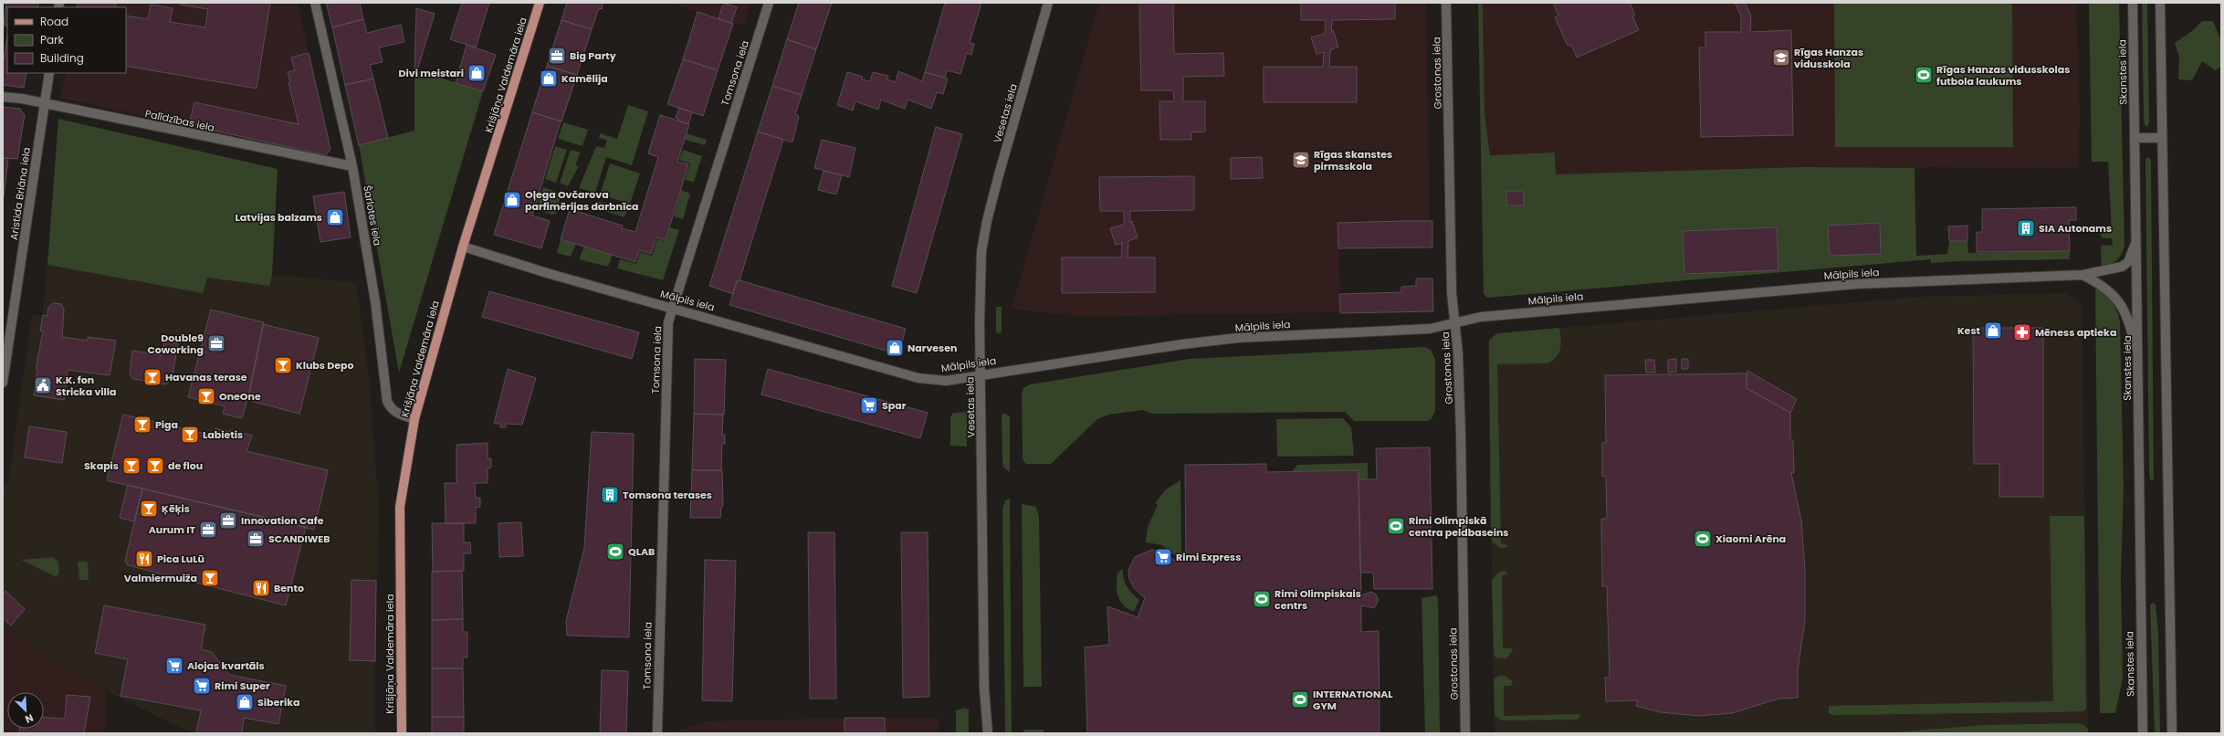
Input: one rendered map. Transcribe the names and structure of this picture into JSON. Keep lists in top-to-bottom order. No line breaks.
{"streets":{"main road":["Krišjāņa Valdemāra iela"],"street":["Skanstes iela","Tomsona iela","Grostonas iela","Vesetas iela","Palīdzības iela","Aristida Briāna iela","Šarlotes iela","Mālpils iela"]},"crossings":[["Skanstes iela","Mālpils iela"],["Tomsona iela","Mālpils iela"],["Grostonas iela","Mālpils iela"],["Krišjāņa Valdemāra iela","Šarlotes iela"],["Krišjāņa Valdemāra iela","Mālpils iela"],["Vesetas iela","Mālpils iela"],["Palīdzības iela","Aristida Briāna iela"],["Palīdzības iela","Šarlotes iela"]],"places":{"office":["Big Party","Double9 Coworking","Innovation Cafe","Aurum IT","SCANDIWEB"],"school or university":["Rīgas Hanzas vidusskola","Rīgas Skanstes pirmsskola"],"shop":["Divi meistari","Kamēlija","Oļega Ovčarova parfimērijas darbnīca","Latvijas balzams","Kest","Narvesen","Siberika"],"sports":["Rīgas Hanzas vidusskolas futbola laukums","Rimi Olimpiskā centra peldbaseins","Xiaomi Arēna","QLAB","Rimi Olimpiskais centrs","INTERNATIONAL GYM"],"building":["SIA Autonams","Tomsona terases"],"pharmacy":["Mēness aptieka"],"bar":["Klubs Depo","Havanas terase","OneOne","Piga","Labietis","Skapis","de flou","Ķēķis","Valmiermuiža"],"public building":["K.K. fon Stricka villa"],"supermarket":["Spar","Rimi Express","Alojas kvartāls","Rimi Super"],"restaurant":["Pica LuLū","Bento"]},"legend":["Road","Park","Building"],"north":"bottom right"}
